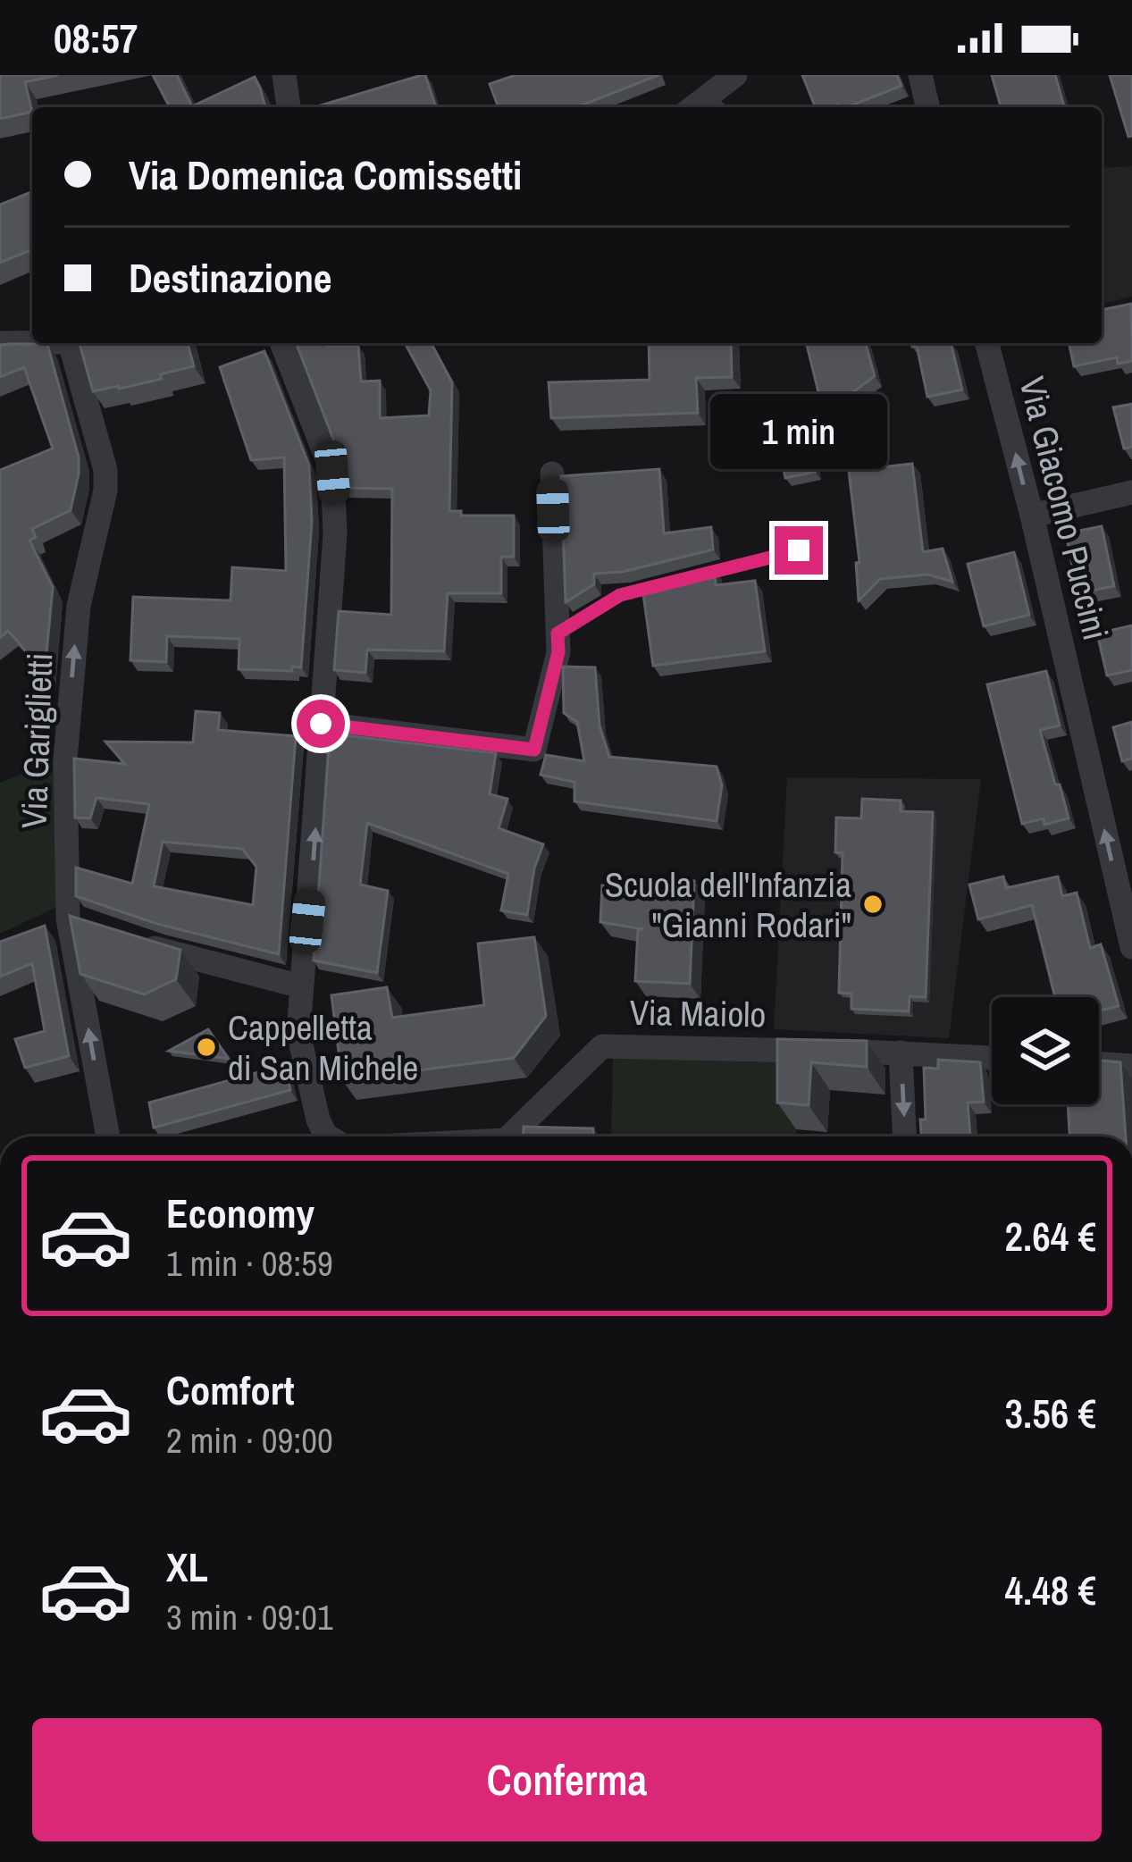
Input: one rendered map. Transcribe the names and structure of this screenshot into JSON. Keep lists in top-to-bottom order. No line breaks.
{"streets":{"street":["Via Giacomo Puccini","Via Gariglietti","Via Maiolo"]},"one_way":["Via Giacomo Puccini","Via Gariglietti"],"places":["Scuola dell'Infanzia \"Gianni Rodari\"","Cappelletta di San Michele"],"page":{"status":"08:57","banner":["Via Domenica Comissetti","Destinazione"],"bubble":"1 min","list":[{"name":"Economy","note":"1 min · 08:59","value":"2.64 €"},{"name":"Comfort","note":"2 min · 09:00","value":"3.56 €"},{"name":"XL","note":"3 min · 09:01","value":"4.48 €"}],"buttons":"Conferma"}}
